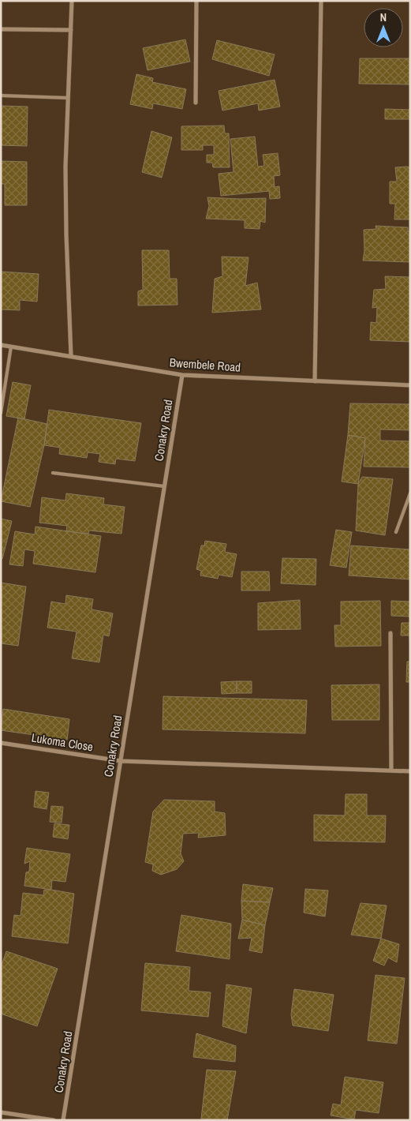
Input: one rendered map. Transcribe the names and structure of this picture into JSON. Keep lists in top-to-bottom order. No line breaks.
{"streets":{"street":["Bwembele Road","Conakry Road","Lukoma Close"]},"crossings":[["Bwembele Road","Conakry Road"],["Conakry Road","Lukoma Close"]],"north":"top"}
